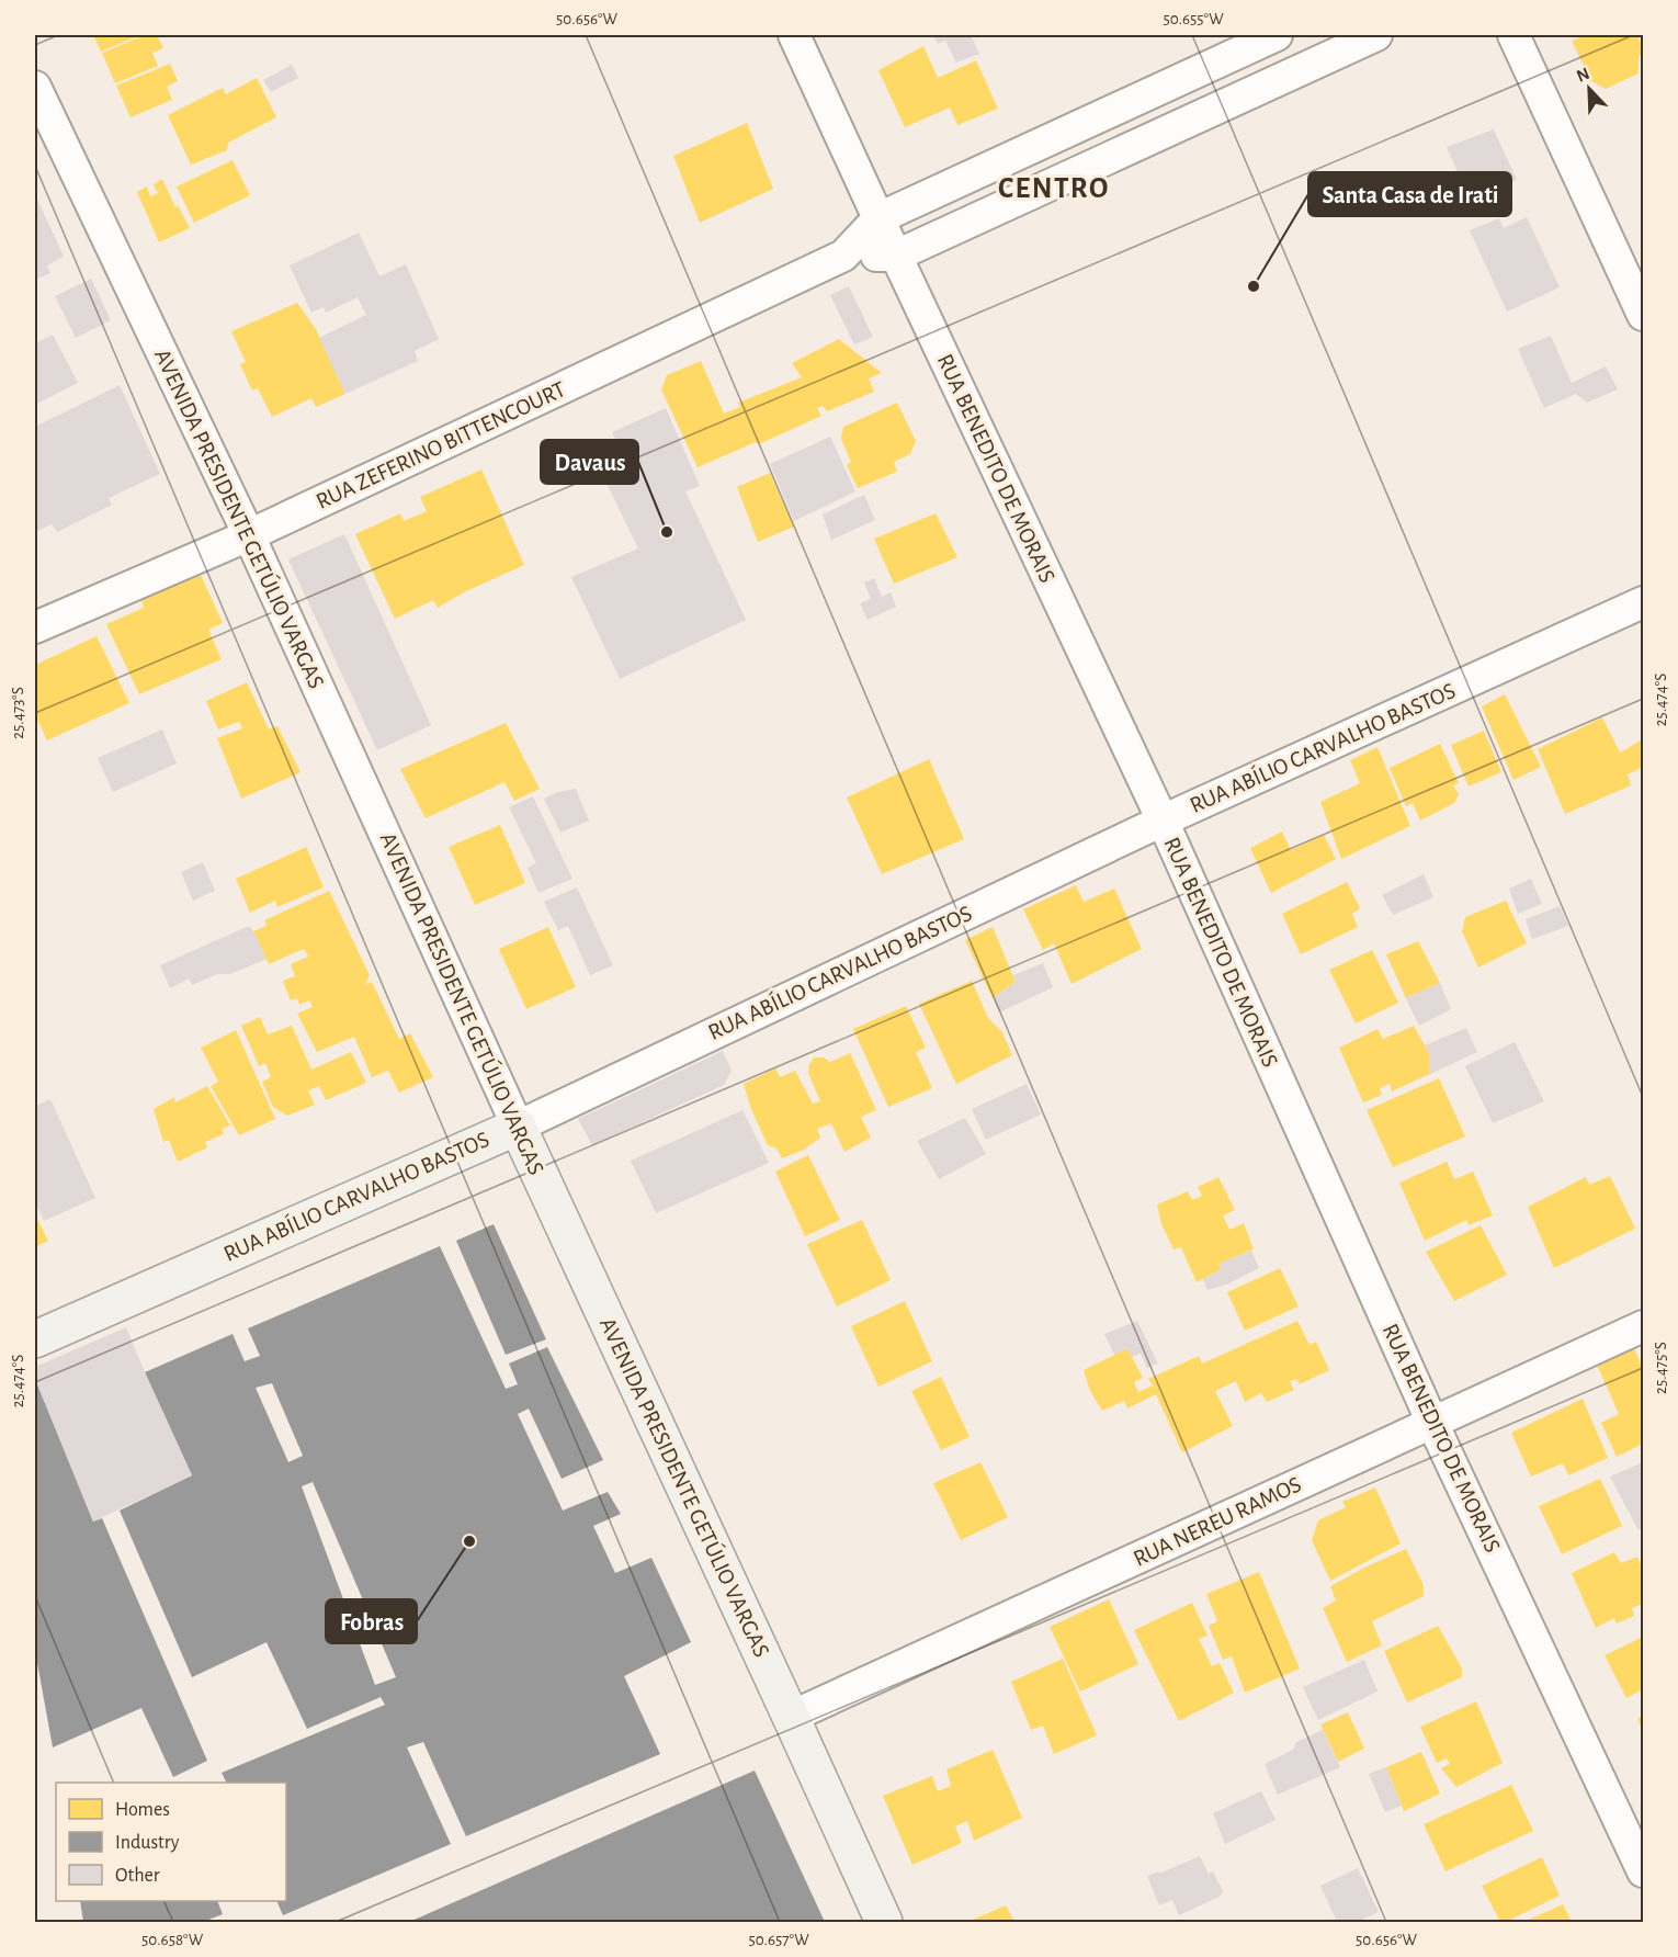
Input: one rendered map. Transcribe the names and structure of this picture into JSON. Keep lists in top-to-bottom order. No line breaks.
{"streets":{"main road":["AVENIDA PRESIDENTE GETÚLIO VARGAS","RUA ABÍLIO CARVALHO BASTOS"],"street":["RUA ZEFERINO BITTENCOURT","RUA BENEDITO DE MORAIS","RUA NEREU RAMOS"]},"crossings":[["RUA ZEFERINO BITTENCOURT","RUA BENEDITO DE MORAIS"],["RUA ZEFERINO BITTENCOURT","AVENIDA PRESIDENTE GETÚLIO VARGAS"],["RUA BENEDITO DE MORAIS","RUA ABÍLIO CARVALHO BASTOS"],["RUA BENEDITO DE MORAIS","RUA NEREU RAMOS"],["AVENIDA PRESIDENTE GETÚLIO VARGAS","RUA ABÍLIO CARVALHO BASTOS"],["AVENIDA PRESIDENTE GETÚLIO VARGAS","RUA NEREU RAMOS"]],"districts":["CENTRO"],"places":["Santa Casa de Irati","Davaus","Fobras"],"legend":["Homes","Industry","Other"],"north":"top left","coordinates":["50.656°W","50.655°W","25.474°S","25.473°S","25.475°S","50.658°W","50.657°W"]}
